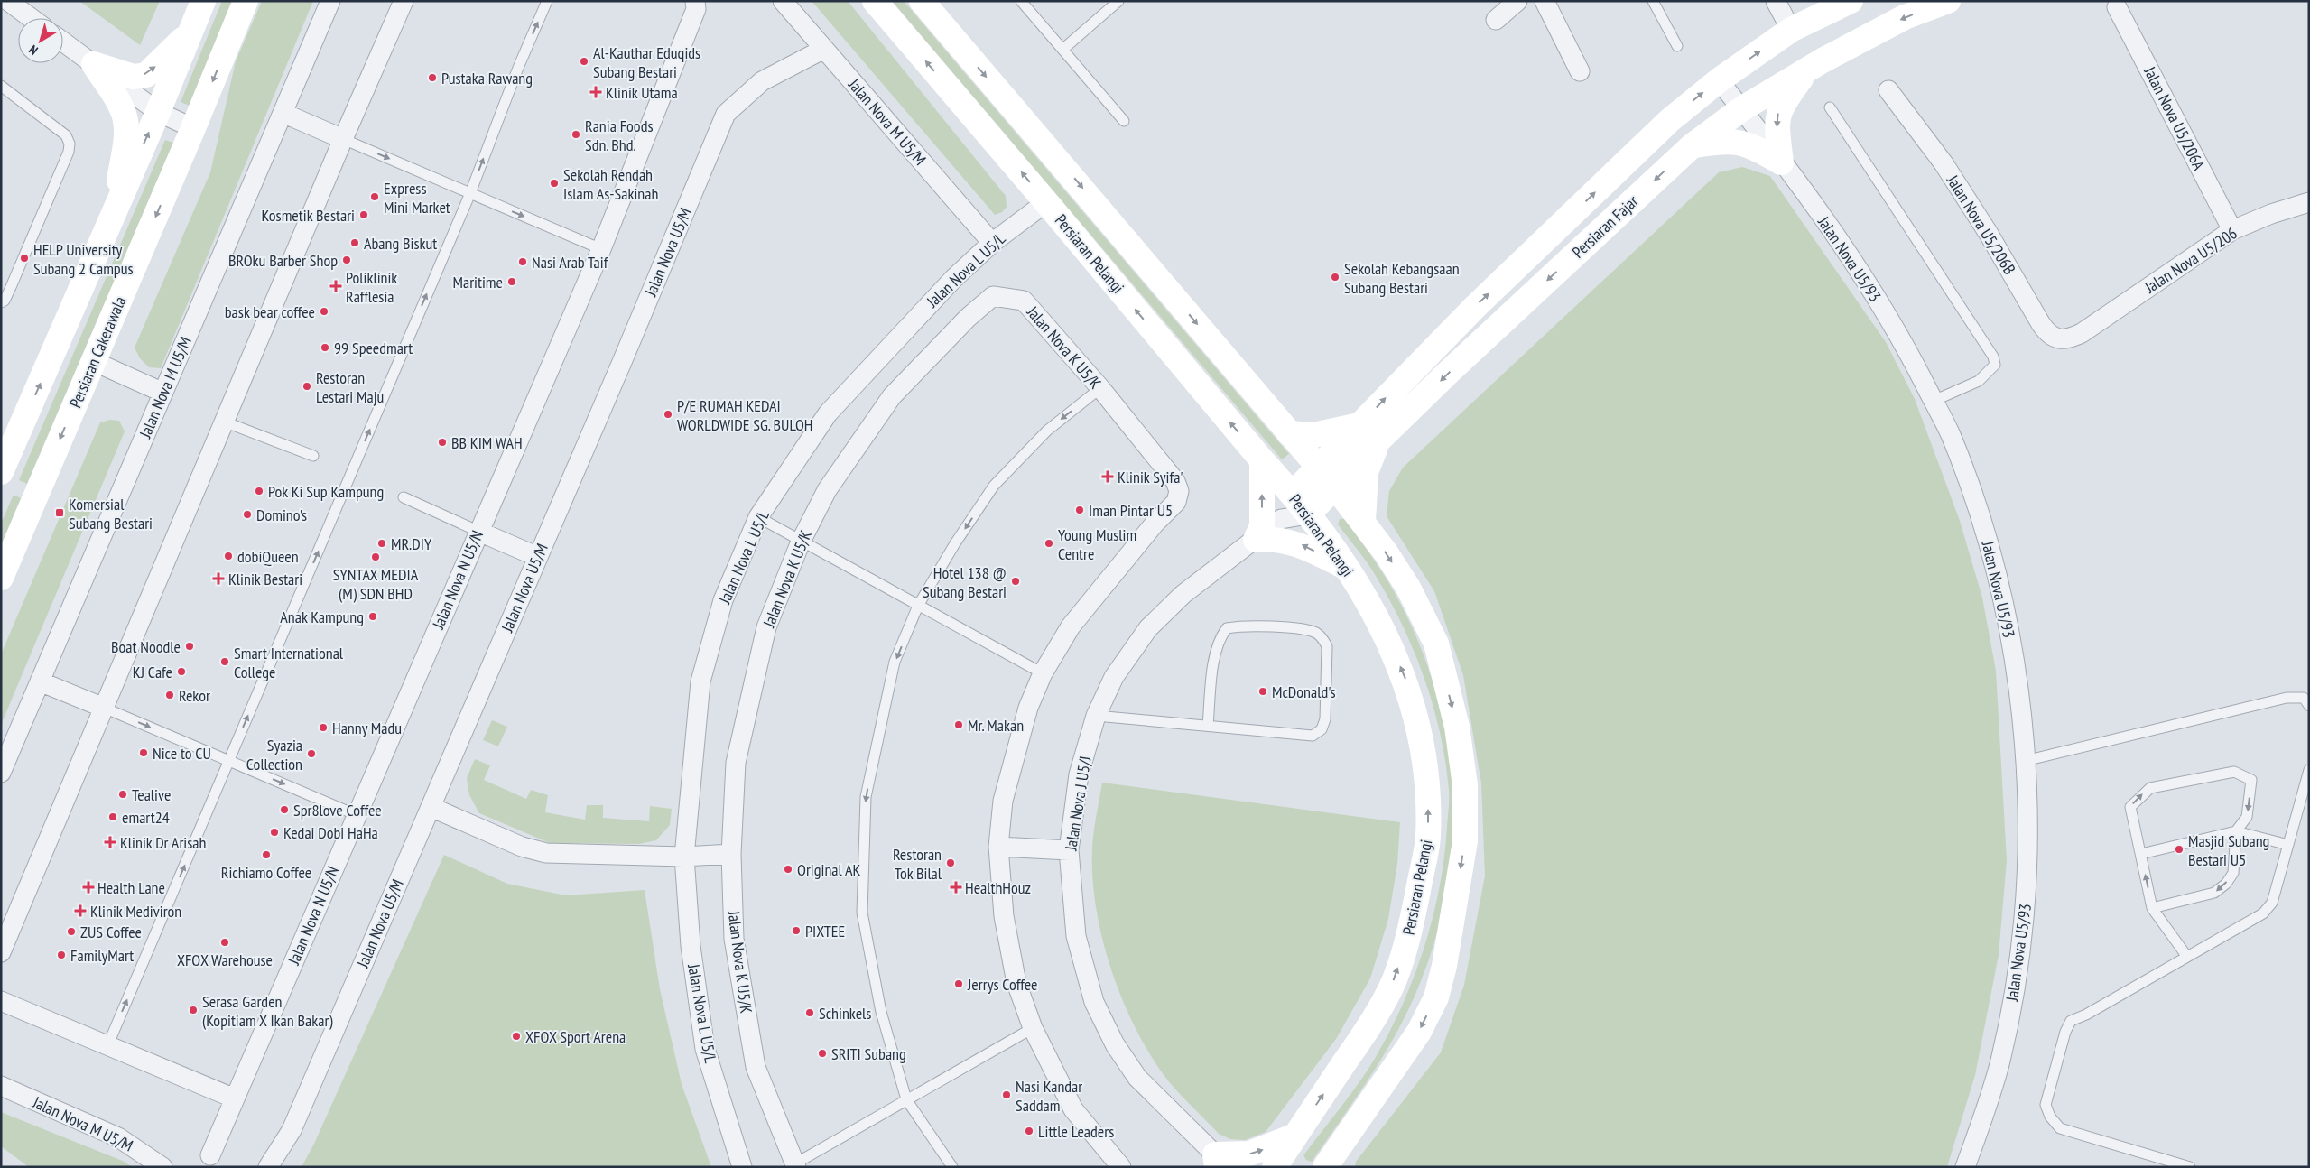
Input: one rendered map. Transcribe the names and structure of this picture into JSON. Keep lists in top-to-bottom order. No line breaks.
{"streets":{"street":["Jalan Nova U5/206A","Jalan Nova M U5/M","Jalan Nova U5/206B","Persiaran Fajar","Jalan Nova U5/M","Persiaran Pelangi","Jalan Nova U5/93","Jalan Nova U5/206","Jalan Nova L U5/L","Jalan Nova K U5/K","Persiaran Cakerawala","Jalan Nova N U5/N","Jalan Nova J U5/J"]},"crossings":[["Jalan Nova U5/206A","Jalan Nova U5/206"],["Jalan Nova M U5/M","Jalan Nova U5/M"],["Jalan Nova M U5/M","Jalan Nova L U5/L"],["Jalan Nova U5/206B","Jalan Nova U5/206"],["Persiaran Fajar","Persiaran Pelangi"],["Persiaran Fajar","Jalan Nova U5/93"],["Persiaran Fajar","Jalan Nova J U5/J"],["Persiaran Pelangi","Jalan Nova L U5/L"],["Persiaran Pelangi","Jalan Nova J U5/J"]],"places":{"other":["Al-Kauthar Eduqids Subang Bestari","Pustaka Rawang","Rania Foods Sdn. Bhd.","Sekolah Rendah Islam As-Sakinah","Express Mini Market","Kosmetik Bestari","Abang Biskut","HELP University Subang 2 Campus","BROku Barber Shop","Nasi Arab Taif","Sekolah Kebangsaan Subang Bestari","Maritime","bask bear coffee","99 Speedmart","Restoran Lestari Maju","P/E RUMAH KEDAI WORLDWIDE SG. BULOH","BB KIM WAH","Pok Ki Sup Kampung","Iman Pintar U5","Domino's","MR.DIY","Young Muslim Centre","dobiQueen","SYNTAX MEDIA (M) SDN BHD","Hotel 138 @ Subang Bestari","Anak Kampung","Boat Noodle","Smart International College","KJ Cafe","McDonald's","Rekor","Mr. Makan","Hanny Madu","Nice to CU","Syazia Collection","Tealive","Spr8love Coffee","emart24","Kedai Dobi HaHa","Masjid Subang Bestari U5","Richiamo Coffee","Restoran Tok Bilal","Original AK","PIXTEE","ZUS Coffee","XFOX Warehouse","FamilyMart","Jerrys Coffee","Serasa Garden (Kopitiam X Ikan Bakar)","Schinkels","XFOX Sport Arena","SRITI Subang","Nasi Kandar Saddam","Little Leaders"],"health":["Klinik Utama","Poliklinik Rafflesia","Klinik Syifa'","Klinik Bestari","Klinik Dr Arisah","Health Lane","HealthHouz","Klinik Mediviron"],"transit":["Komersial Subang Bestari"]},"north":"bottom left"}
